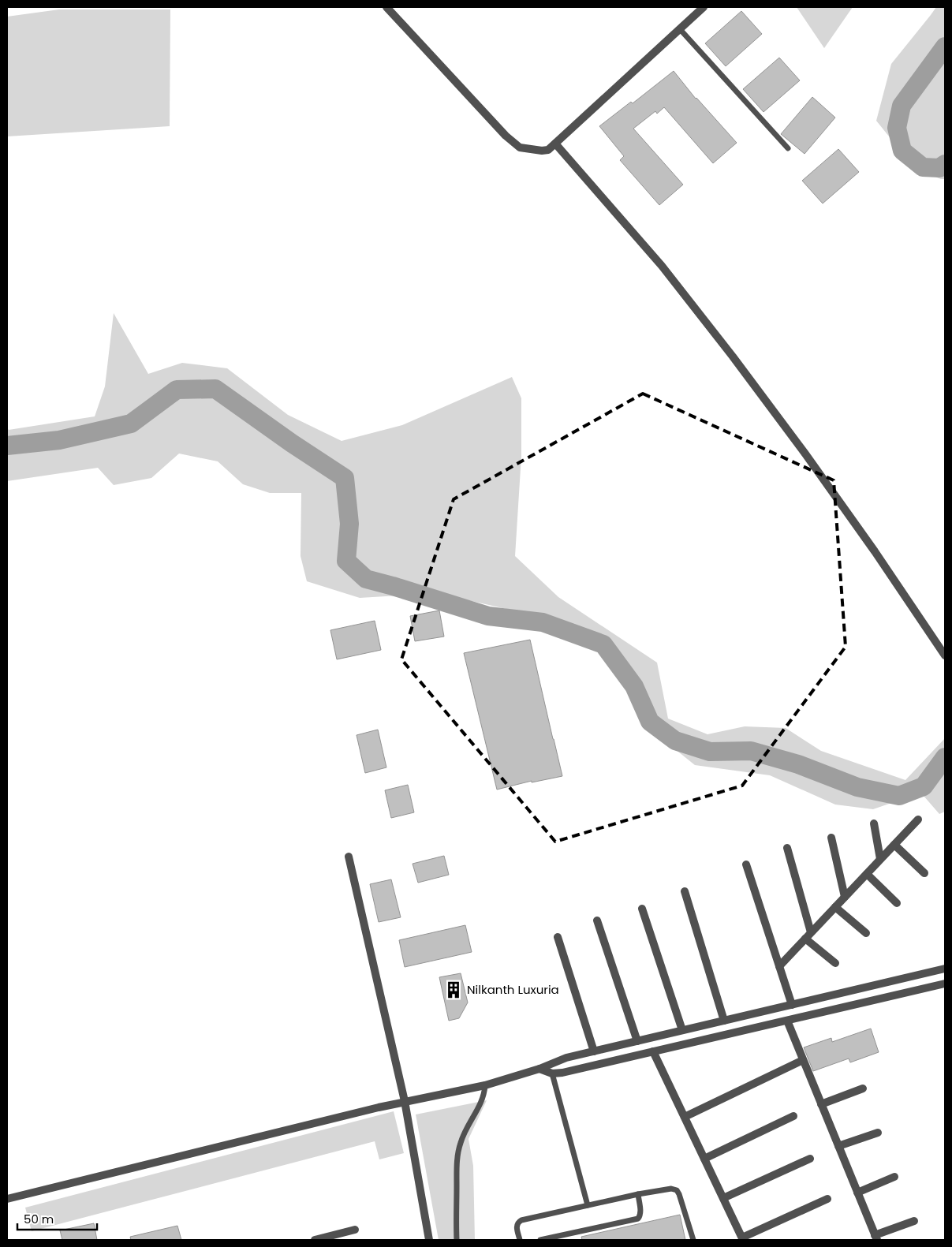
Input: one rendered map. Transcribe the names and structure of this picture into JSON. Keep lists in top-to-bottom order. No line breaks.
{"places":{"building":["Nilkanth Luxuria"]},"scale_bar":"50 m"}
